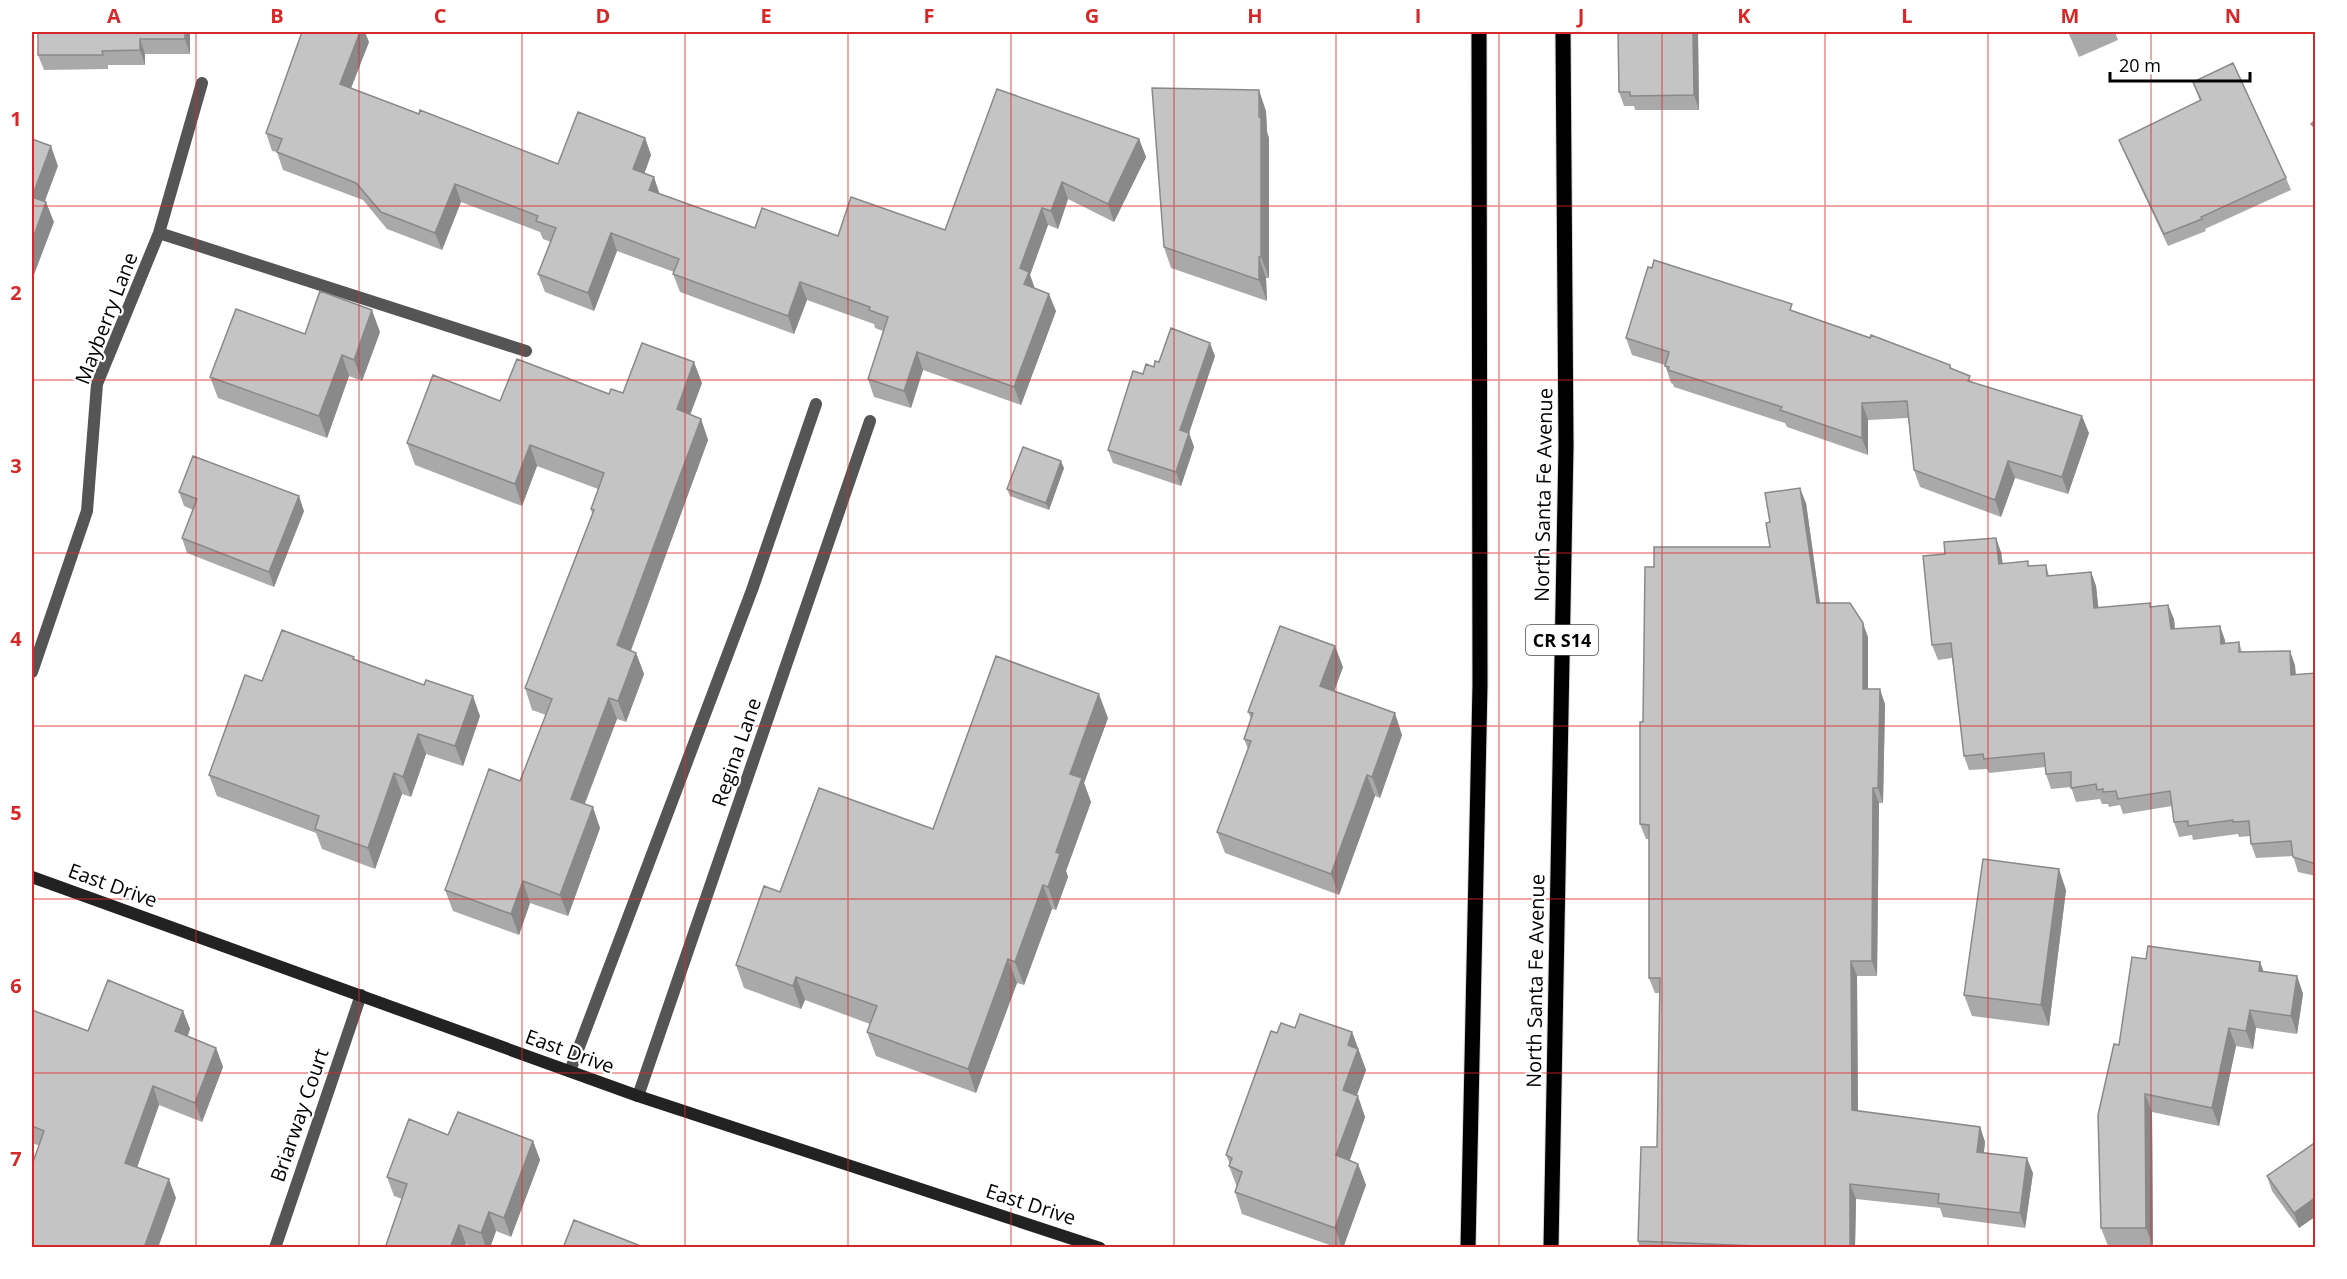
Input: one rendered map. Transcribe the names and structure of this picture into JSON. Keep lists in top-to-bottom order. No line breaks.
{"streets":{"main road":["North Santa Fe Avenue","CR S14"],"street":["Mayberry Lane","Regina Lane","East Drive","Briarway Court"]},"crossings":[["Regina Lane","East Drive"],["East Drive","Briarway Court"]],"scale_bar":"20 m","grid":{"columns":["A","B","C","D","E","F","G","H","I","J","K","L","M","N"],"rows":["1","2","3","4","5","6","7"]}}
